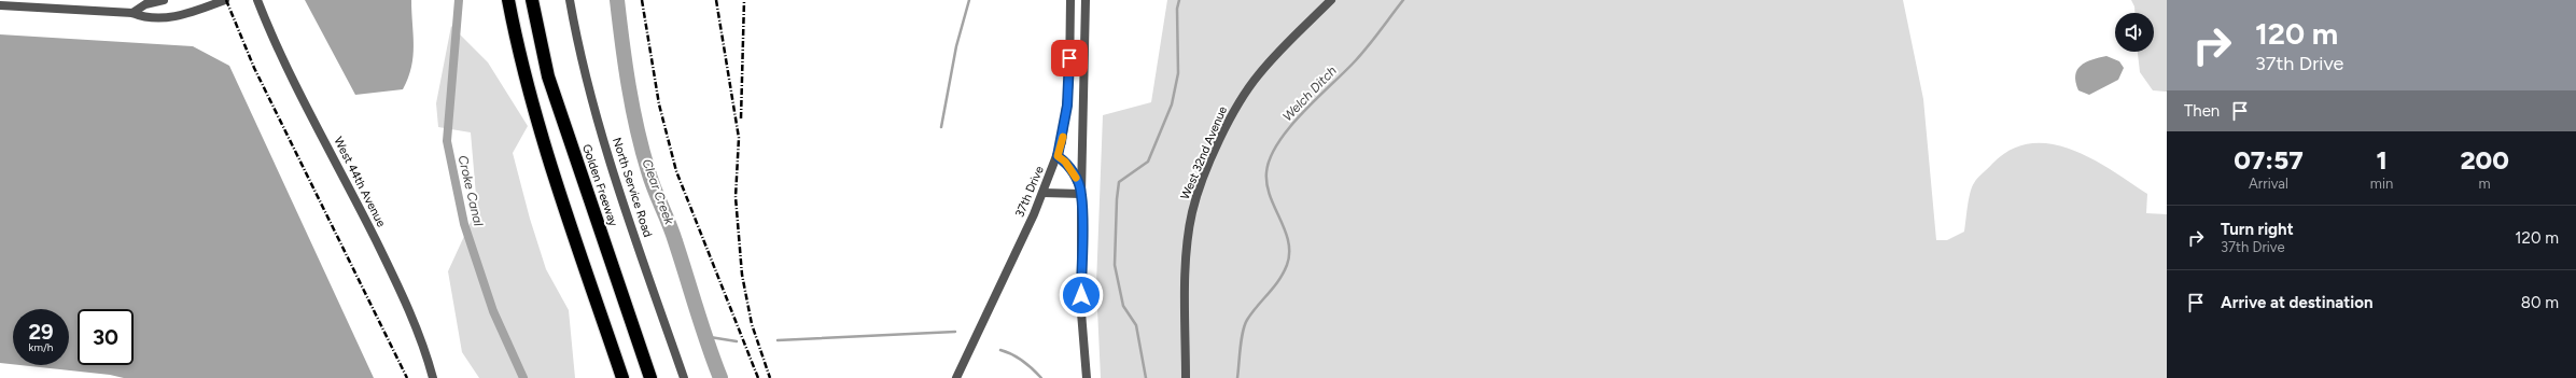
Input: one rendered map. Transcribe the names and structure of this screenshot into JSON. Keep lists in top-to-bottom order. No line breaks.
{"streets":{"highway":["Golden Freeway"],"street":["West 32nd Avenue","West 44th Avenue","North Service Road","37th Drive"]},"water":["Welch Ditch","Croke Canal","Clear Creek"],"page":{"turn":["120 m","37th Drive"],"then":"Then","eta":["07:57","Arrival","1","min","200","m"],"list":[{"name":"Turn right","note":"37th Drive","value":"120 m"},{"name":"Arrive at destination","value":"80 m"}],"speed":"29 km/h","limit":"30"}}
